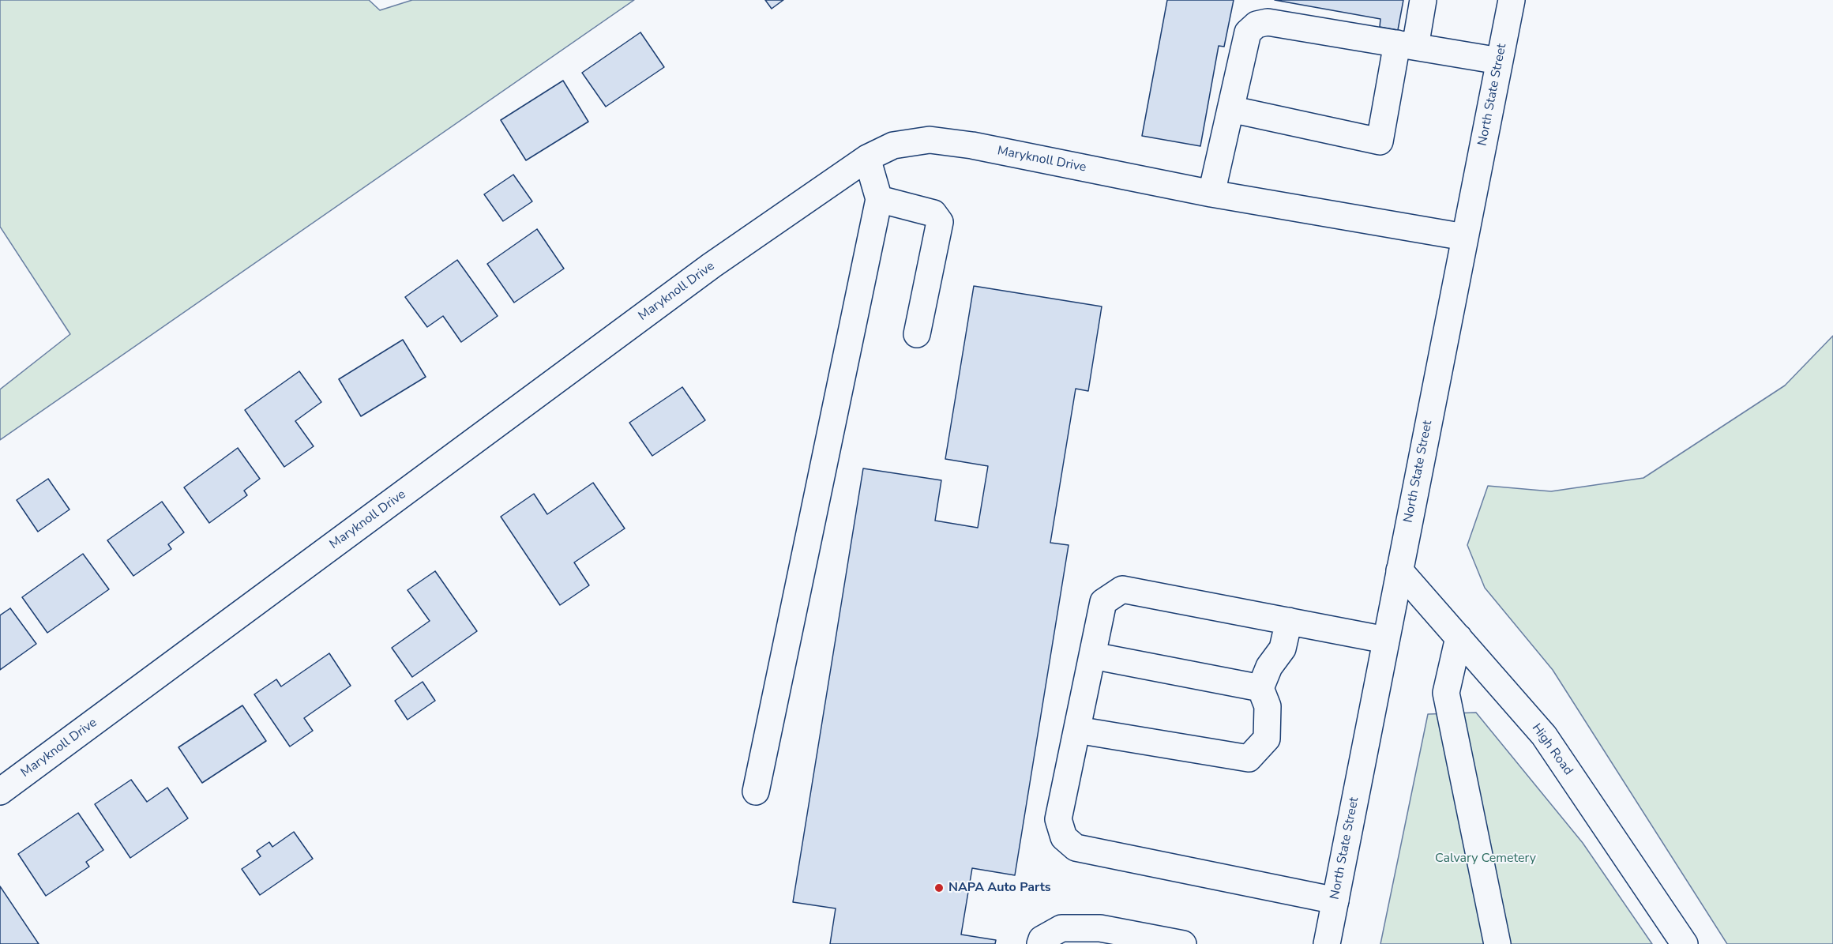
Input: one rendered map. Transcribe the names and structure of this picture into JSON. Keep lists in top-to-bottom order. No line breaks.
{"streets":{"street":["North State Street","Maryknoll Drive","High Road"]},"crossings":[["North State Street","Maryknoll Drive"],["North State Street","High Road"]],"parks":["Calvary Cemetery"],"places":["NAPA Auto Parts"]}
